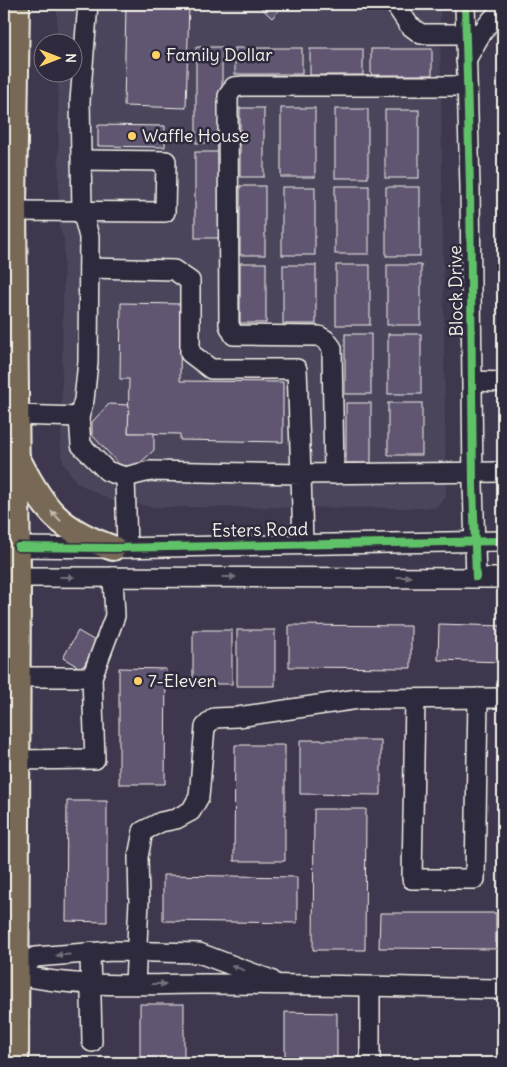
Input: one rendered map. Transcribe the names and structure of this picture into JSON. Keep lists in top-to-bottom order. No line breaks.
{"streets":{"street":["Block Drive","Esters Road"]},"crossings":[["Block Drive","Esters Road"]],"places":["Family Dollar","Waffle House","7-Eleven"],"north":"right"}
